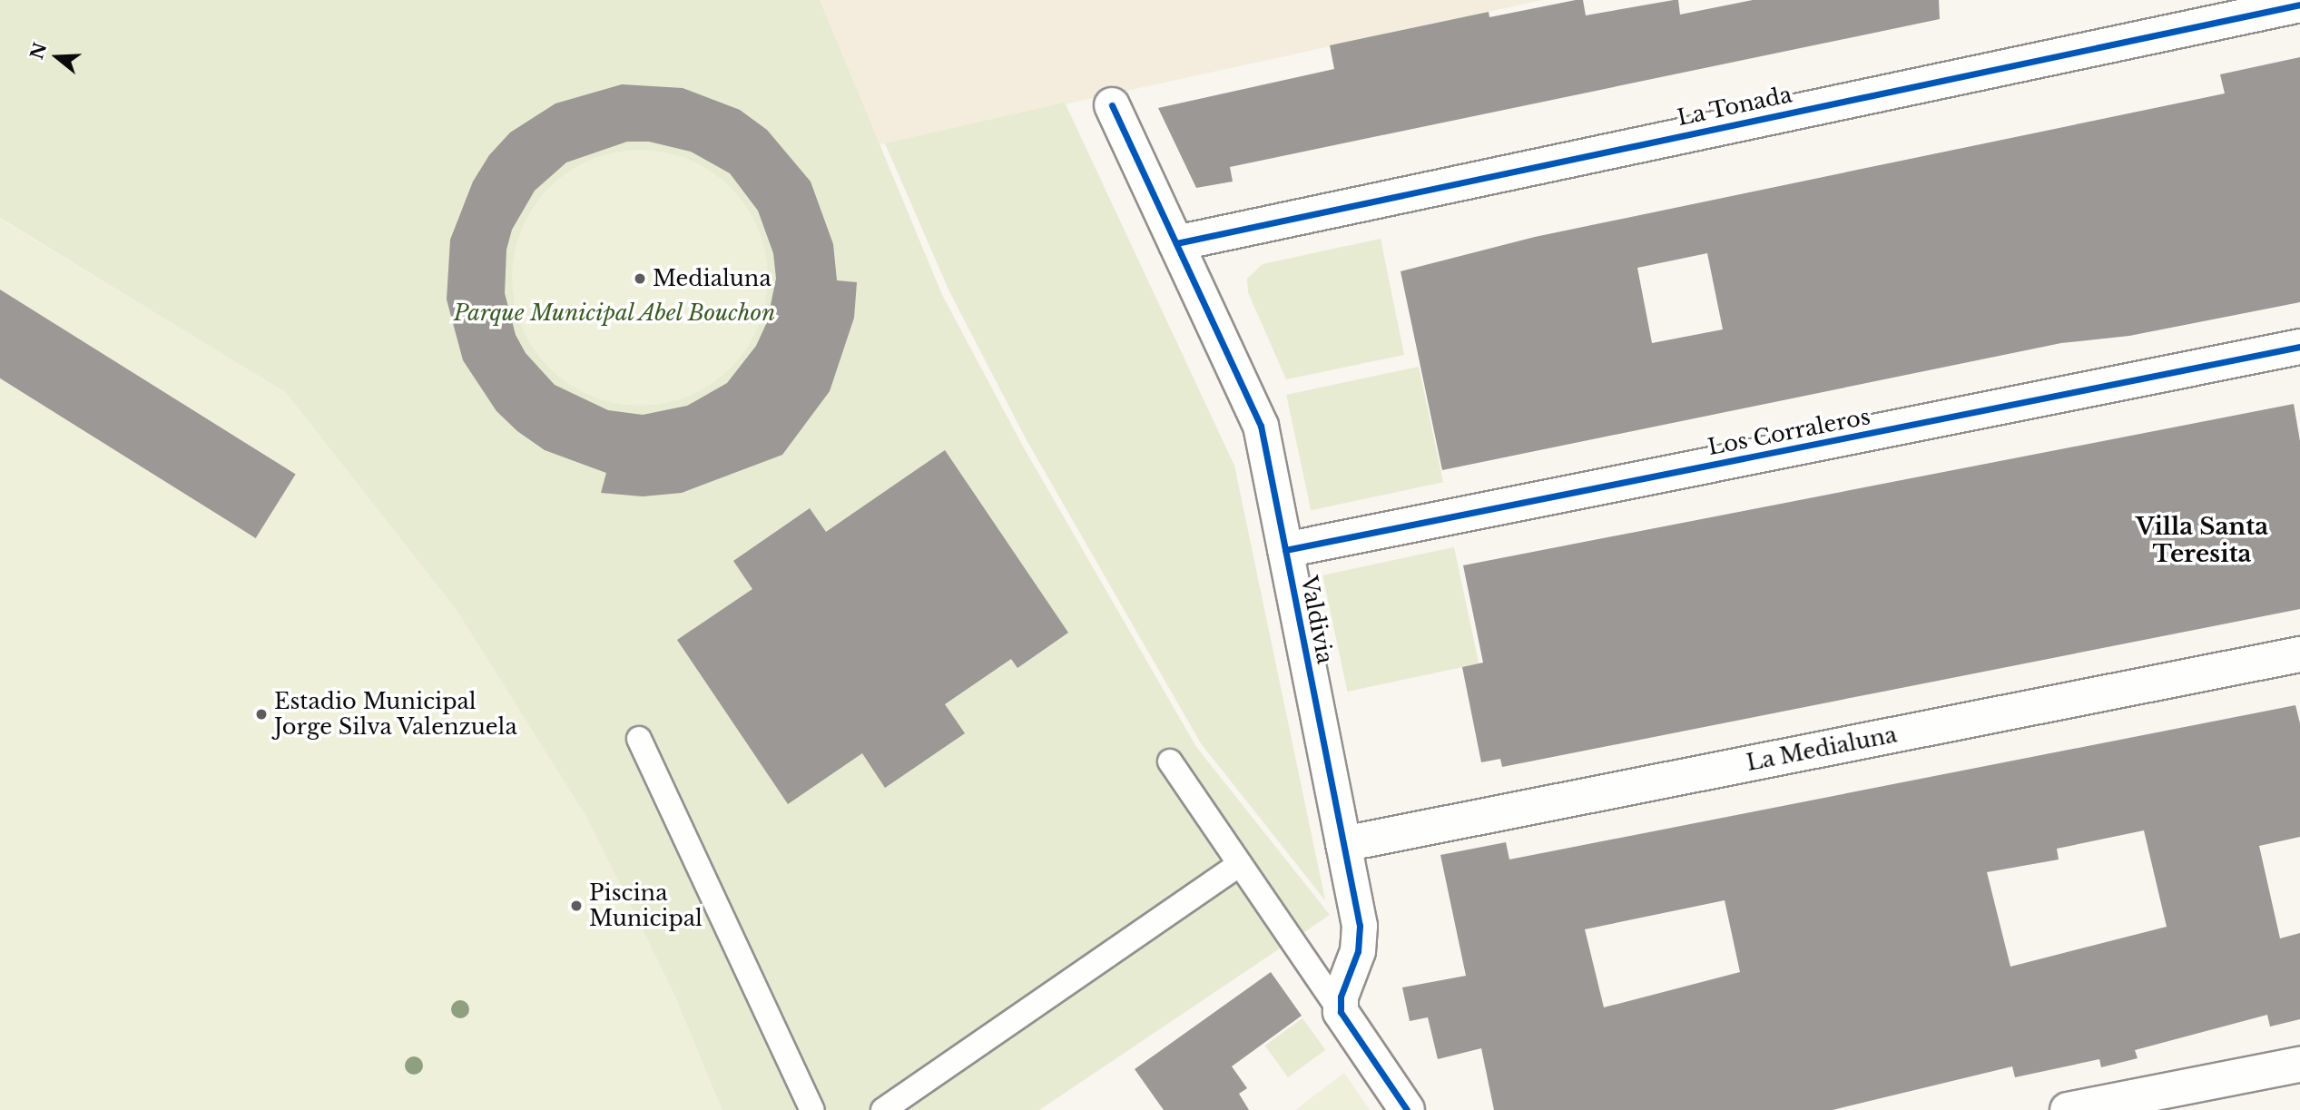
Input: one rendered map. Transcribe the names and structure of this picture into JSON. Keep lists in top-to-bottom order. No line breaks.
{"streets":{"street":["La Tonada","Los Corraleros","Valdivia","La Medialuna"]},"crossings":[["La Tonada","Valdivia"],["Los Corraleros","Valdivia"],["Valdivia","La Medialuna"]],"districts":["Villa Santa Teresita"],"parks":["Parque Municipal Abel Bouchon"],"places":["Medialuna","Estadio Municipal Jorge Silva Valenzuela","Piscina Municipal"],"north":"left"}
